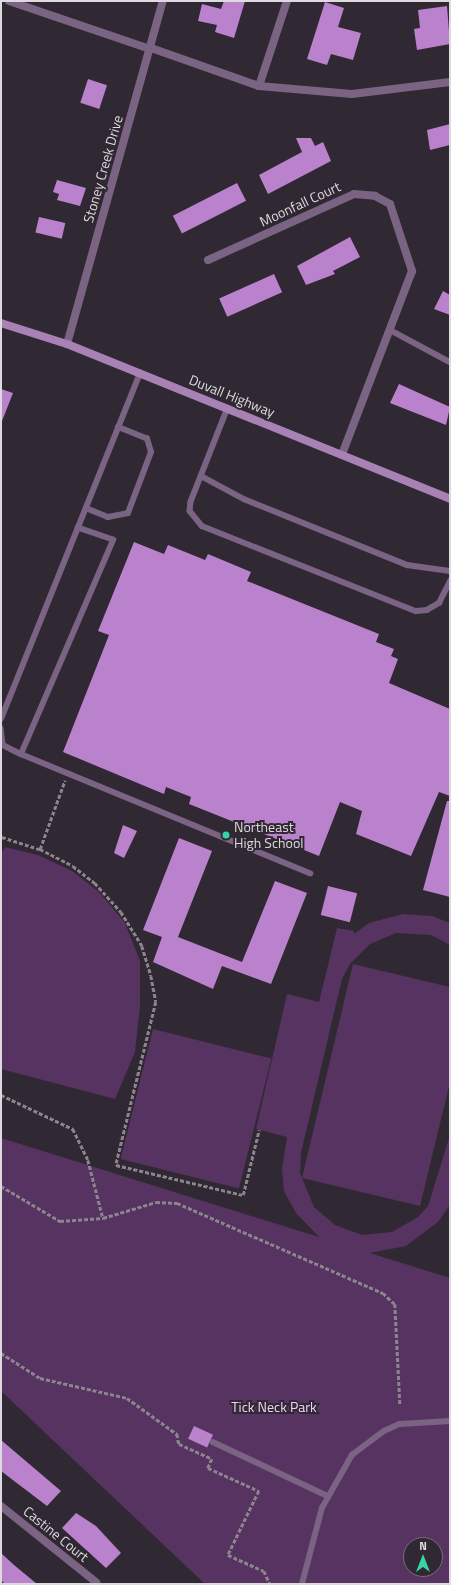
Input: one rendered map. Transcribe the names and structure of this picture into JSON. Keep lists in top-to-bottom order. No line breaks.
{"streets":{"street":["Stoney Creek Drive","Moonfall Court","Duvall Highway","Castine Court"]},"crossings":[["Stoney Creek Drive","Duvall Highway"],["Moonfall Court","Duvall Highway"]],"parks":["Tick Neck Park"],"places":["Northeast High School"],"north":"top"}
